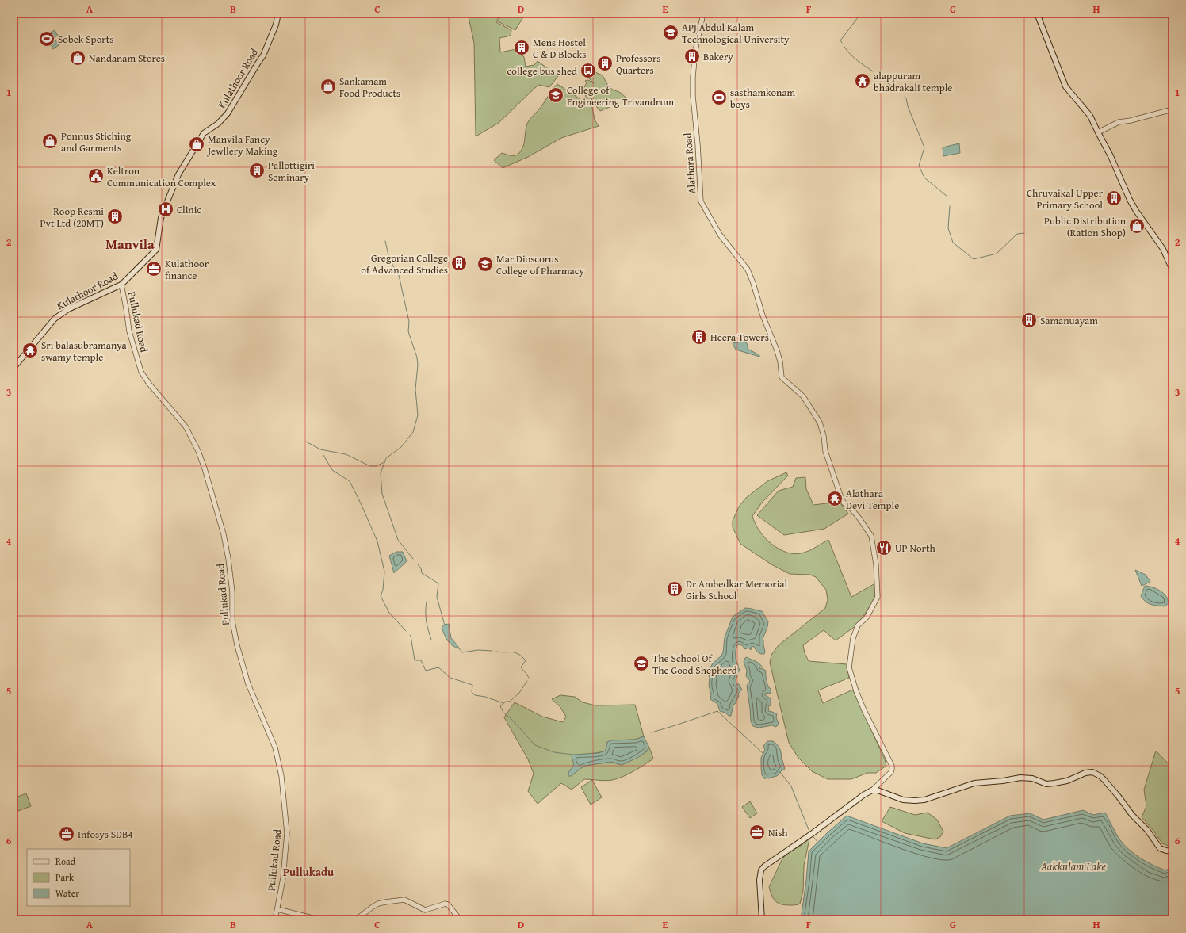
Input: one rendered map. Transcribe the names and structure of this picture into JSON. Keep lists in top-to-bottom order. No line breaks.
{"streets":{"main road":["Kulathoor Road"],"street":["Alathara Road","Pullukad Road"]},"crossings":[["Kulathoor Road","Pullukad Road"]],"districts":["Manvila","Pullukadu"],"water":["Aakkulam Lake"],"places":{"school or university":["APJ Abdul Kalam Technological University","College of Engineering Trivandrum","Mar Dioscorus College of Pharmacy","The School Of The Good Shepherd"],"sports":["Sobek Sports","sasthamkonam boys"],"building":["Mens Hostel C & D Blocks","Bakery","Professors Quarters","Pallottigiri Seminary","Chruvaikal Upper Primary School","Roop Resmi Pvt Ltd (20MT)","Gregorian College of Advanced Studies","Samanuayam","Heera Towers","Dr Ambedkar Memorial Girls School"],"shop":["Nandanam Stores","Sankamam Food Products","Ponnus Stiching and Garments","Manvila Fancy Jewllery Making","Public Distribution (Ration Shop)"],"bus stop":["college bus shed"],"temple":["alappuram bhadrakali temple","Sri balasubramanya swamy temple","Alathara Devi Temple"],"public building":["Keltron Communication Complex"],"hospital":["Clinic"],"office":["Kulathoor finance","Nish","Infosys SDB4"],"restaurant":["UP North"]},"legend":["Road","Park","Water"],"grid":{"columns":["A","B","C","D","E","F","G","H"],"rows":["1","2","3","4","5","6"]}}
